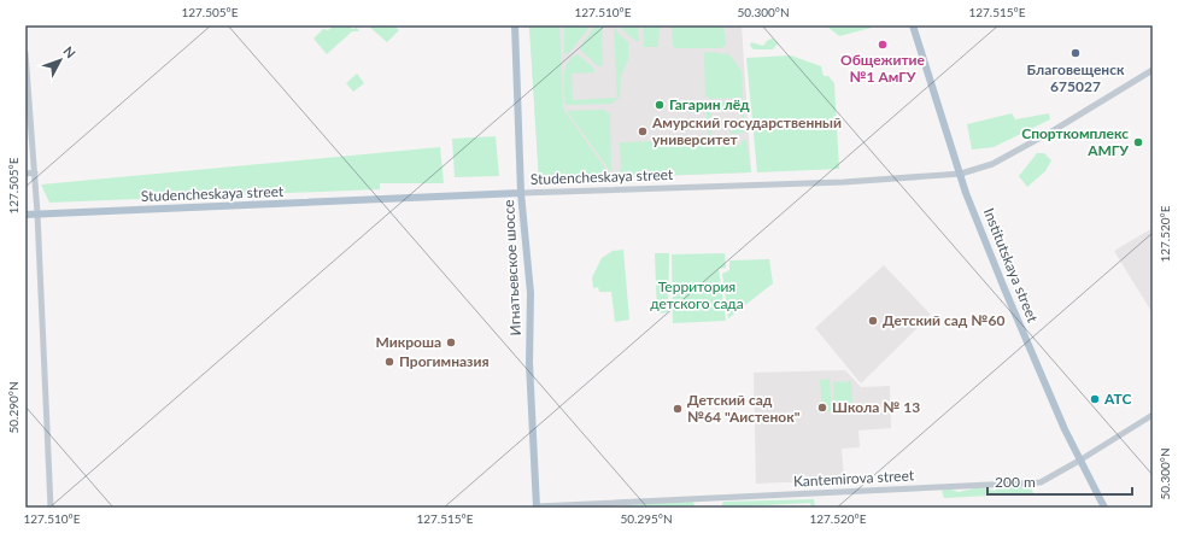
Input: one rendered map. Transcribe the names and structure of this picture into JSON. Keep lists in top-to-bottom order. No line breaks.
{"streets":{"main road":["Studencheskaya street","Institutskaya street","Игнатьевское шоссе"],"street":["Kantemirova street"]},"crossings":[["Studencheskaya street","Institutskaya street"],["Studencheskaya street","Игнатьевское шоссе"],["Institutskaya street","Kantemirova street"],["Игнатьевское шоссе","Kantemirova street"]],"parks":["Территория детского сада"],"places":["Общежитие №1 АмГУ","Благовещенск 675027","Гагарин лёд","Амурский государственный университет","Спорткомплекс АМГУ","Детский сад №60","Микроша","Прогимназия","АТС","Школа № 13","Детский сад №64 \"Аистенок\""],"scale_bar":"200 m","north":"top right","coordinates":["127.505°E","127.510°E","50.300°N","127.515°E","127.520°E","50.290°N","50.295°N"]}
